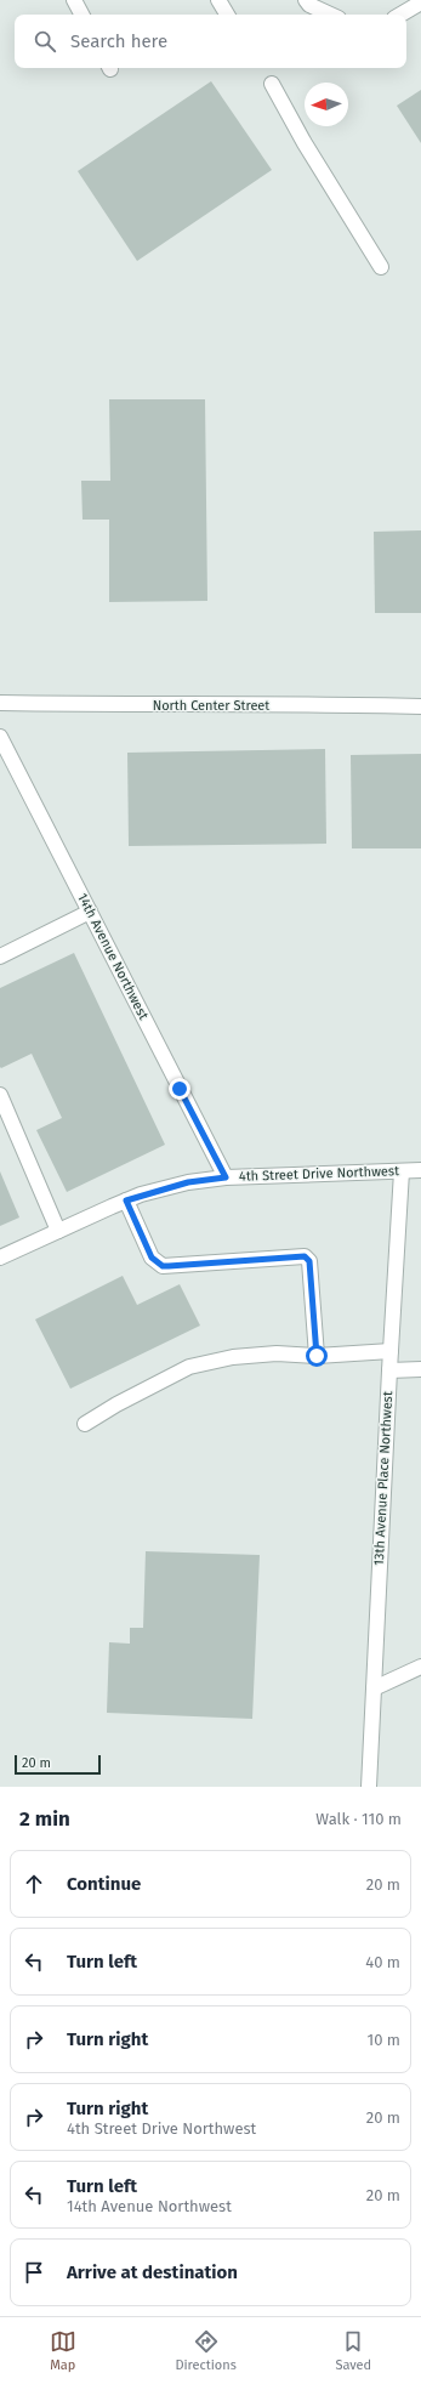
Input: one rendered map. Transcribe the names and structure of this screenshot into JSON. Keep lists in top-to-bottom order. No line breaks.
{"streets":{"street":["North Center Street","14th Avenue Northwest","4th Street Drive Northwest","13th Avenue Place Northwest"]},"crossings":[["14th Avenue Northwest","4th Street Drive Northwest"],["4th Street Drive Northwest","13th Avenue Place Northwest"]],"scale_bar":"20 m","north":"left","page":{"search":"Search here","scale":"20 m","heading":["2 min","Walk · 110 m"],"list":[["Continue","20 m"],["Turn left","40 m"],["Turn right","10 m"],["Turn right","4th Street Drive Northwest","20 m"],["Turn left","14th Avenue Northwest","20 m"],"Arrive at destination"],"nav":["Map","Directions","Saved"]}}
